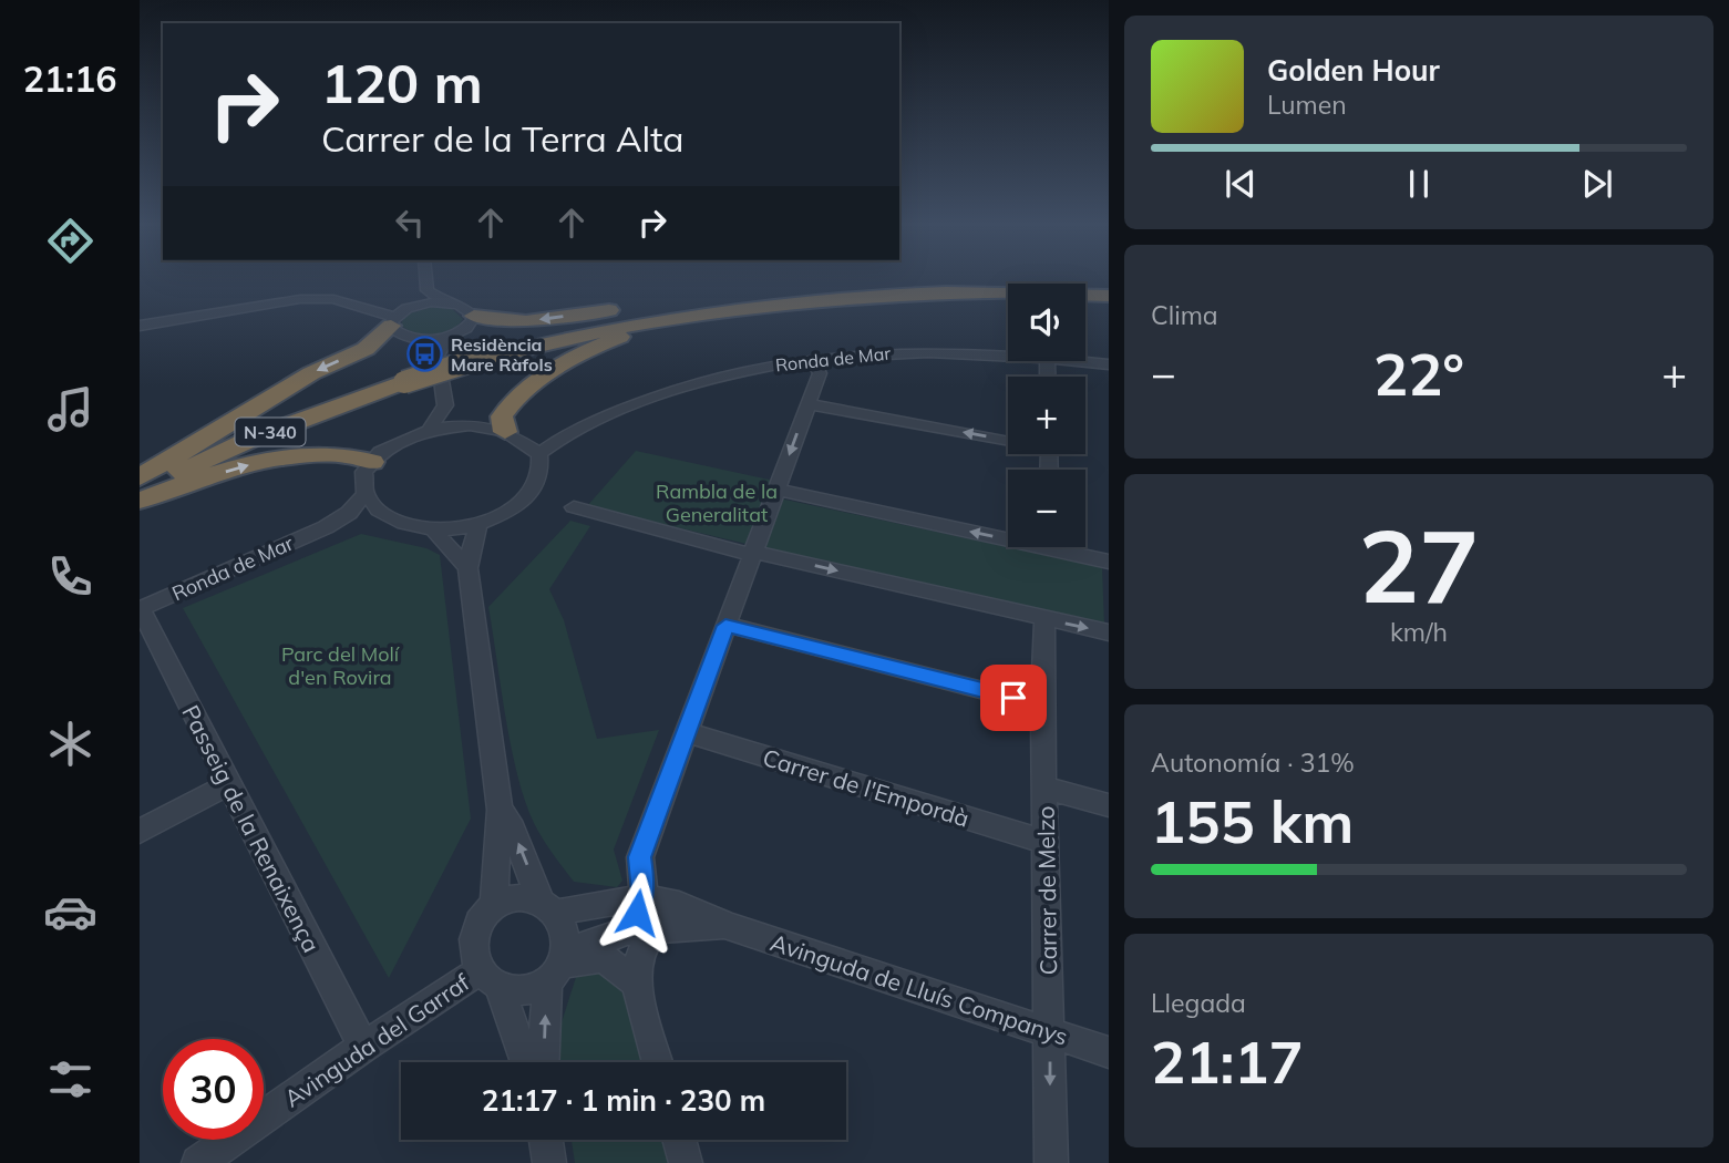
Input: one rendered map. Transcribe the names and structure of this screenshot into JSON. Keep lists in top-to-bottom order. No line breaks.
{"streets":{"highway":["N-340"],"street":["Ronda de Mar","Carrer de l'Empordà","Passeig de la Renaixença","Carrer de Melzo","Avinguda de Lluís Companys","Avinguda del Garraf"]},"crossings":[["Ronda de Mar","Passeig de la Renaixença"],["Carrer de l'Empordà","Carrer de Melzo"],["Passeig de la Renaixença","Avinguda del Garraf"],["Carrer de Melzo","Avinguda de Lluís Companys"],["Avinguda de Lluís Companys","Avinguda del Garraf"]],"parks":["Rambla de la Generalitat","Parc del Molí d'en Rovira"],"places":{"bus stop":["Residència Mare Ràfols"]},"page":{"tabs":"21:16","turn":["120 m","Carrer de la Terra Alta"],"song":["Golden Hour","Lumen"],"tile":["Clima",["27","km/h"],["Autonomía · 31%","155 km"],["Llegada","21:17"]],"map_buttons":["+","−"],"heat":["−","22°","+"],"limit":"30","trip":"21:17 · 1 min · 230 m"}}
